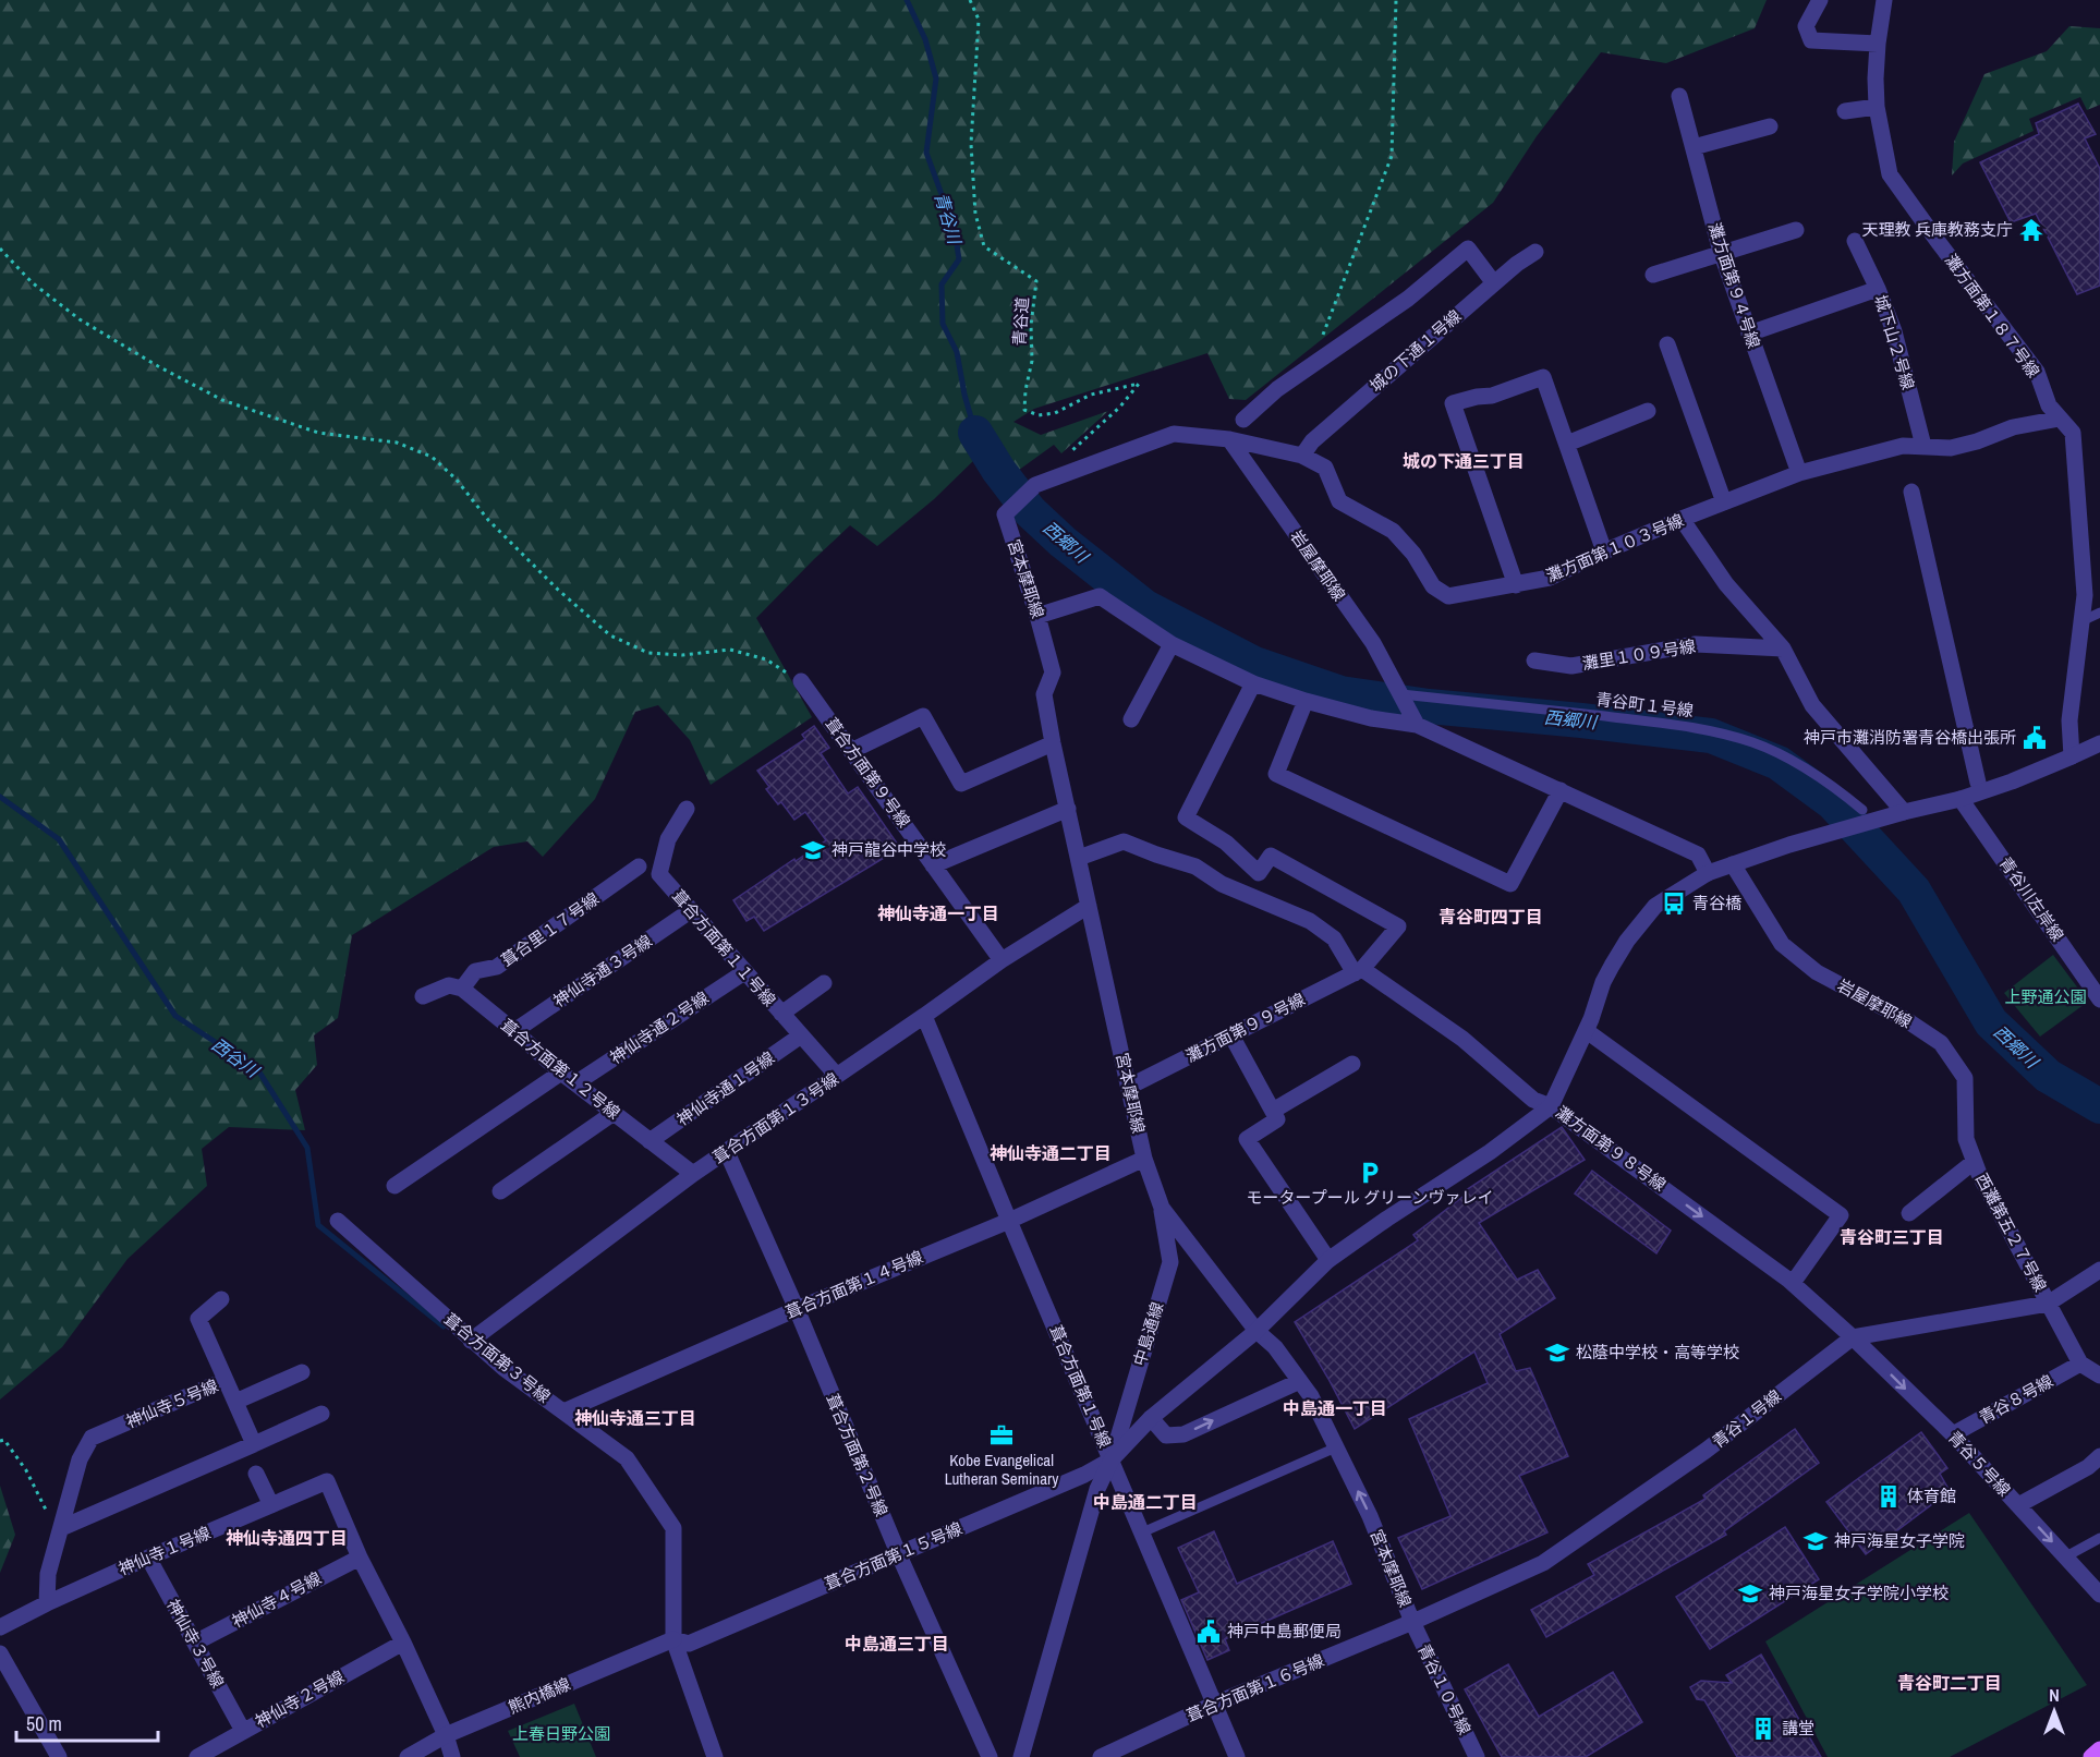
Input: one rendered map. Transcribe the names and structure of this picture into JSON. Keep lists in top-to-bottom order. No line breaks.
{"streets":{"street":["灘方面第９４号線","灘方面第１８７号線","城下山２号線","城の下通１号線","灘方面第１０３号線","岩屋摩耶線","宮本摩耶線","灘里１０９号線","葺合方面第９号線","青谷川左岸線","葺合里１７号線","葺合方面第１１号線","神仙寺通３号線","神仙寺通２号線","灘方面第９９号線","葺合方面第１２号線","神仙寺通１号線","葺合方面第１３号線","灘方面第９８号線","西灘第五２７号線","葺合方面第１４号線","中島通線","葺合方面第３号線","葺合方面第１号線","青谷８号線","神仙寺５号線","青谷１号線","葺合方面第２号線","青谷５号線","神仙寺１号線","葺合方面第１５号線","神仙寺４号線","神仙寺３号線","葺合方面第１６号線","青谷１０号線","熊内橋線","神仙寺２号線"],"lane":["青谷町１号線"],"path":["青谷道"]},"crossings":[["灘方面第９４号線","灘方面第１０３号線"],["灘方面第１８７号線","灘方面第１０３号線"],["城下山２号線","灘方面第１０３号線"],["城の下通１号線","灘方面第１０３号線"],["灘方面第１０３号線","岩屋摩耶線"],["灘方面第１０３号線","宮本摩耶線"],["岩屋摩耶線","青谷町１号線"],["岩屋摩耶線","西灘第五２７号線"],["宮本摩耶線","灘方面第９９号線"],["宮本摩耶線","葺合方面第１３号線"],["宮本摩耶線","灘方面第９８号線"],["宮本摩耶線","葺合方面第１４号線"],["宮本摩耶線","中島通線"],["宮本摩耶線","青谷１号線"],["宮本摩耶線","葺合方面第１６号線"],["宮本摩耶線","青谷１０号線"],["葺合方面第９号線","葺合方面第１３号線"],["葺合里１７号線","葺合方面第１２号線"],["葺合方面第１１号線","神仙寺通３号線"],["葺合方面第１１号線","神仙寺通２号線"],["葺合方面第１１号線","神仙寺通１号線"],["葺合方面第１１号線","葺合方面第１３号線"],["神仙寺通３号線","葺合方面第１２号線"],["神仙寺通２号線","葺合方面第１２号線"],["灘方面第９９号線","灘方面第９８号線"],["葺合方面第１２号線","神仙寺通１号線"],["葺合方面第１２号線","葺合方面第１３号線"],["葺合方面第１３号線","葺合方面第３号線"],["葺合方面第１３号線","葺合方面第１号線"],["葺合方面第１３号線","葺合方面第２号線"],["灘方面第９８号線","青谷１号線"],["灘方面第９８号線","青谷５号線"],["西灘第五２７号線","青谷８号線"],["西灘第五２７号線","青谷１号線"],["葺合方面第１４号線","葺合方面第３号線"],["葺合方面第１４号線","葺合方面第１号線"],["葺合方面第１４号線","葺合方面第２号線"],["中島通線","葺合方面第１号線"],["中島通線","葺合方面第１５号線"],["葺合方面第３号線","葺合方面第１５号線"],["葺合方面第３号線","熊内橋線"],["葺合方面第１号線","葺合方面第１５号線"],["葺合方面第１号線","葺合方面第１６号線"],["青谷８号線","青谷５号線"],["神仙寺５号線","神仙寺１号線"],["青谷１号線","青谷５号線"],["青谷１号線","葺合方面第１６号線"],["青谷１号線","青谷１０号線"],["葺合方面第２号線","葺合方面第１５号線"],["神仙寺１号線","神仙寺４号線"],["神仙寺１号線","神仙寺３号線"],["神仙寺１号線","熊内橋線"],["神仙寺１号線","神仙寺２号線"],["葺合方面第１５号線","熊内橋線"],["神仙寺４号線","神仙寺３号線"],["神仙寺３号線","神仙寺２号線"],["葺合方面第１６号線","青谷１０号線"]],"one_way":["青谷５号線"],"districts":["城の下通三丁目","神仙寺通一丁目","青谷町四丁目","神仙寺通二丁目","青谷町三丁目","中島通一丁目","神仙寺通三丁目","中島通二丁目","神仙寺通四丁目","中島通三丁目","青谷町二丁目"],"water":["青谷川","西郷川","西谷川"],"parks":["上野通公園","上春日野公園"],"places":{"temple":["天理教 兵庫教務支庁"],"public building":["神戸市灘消防署青谷橋出張所","神戸中島郵便局"],"school or university":["神戸龍谷中学校","松蔭中学校・高等学校","神戸海星女子学院","神戸海星女子学院小学校"],"bus stop":["青谷橋"],"parking":["モータープール グリーンヴァレイ"],"office":["Kobe Evangelical Lutheran Seminary"],"building":["体育館","講堂"]},"scale_bar":"50 m","north":"top"}
